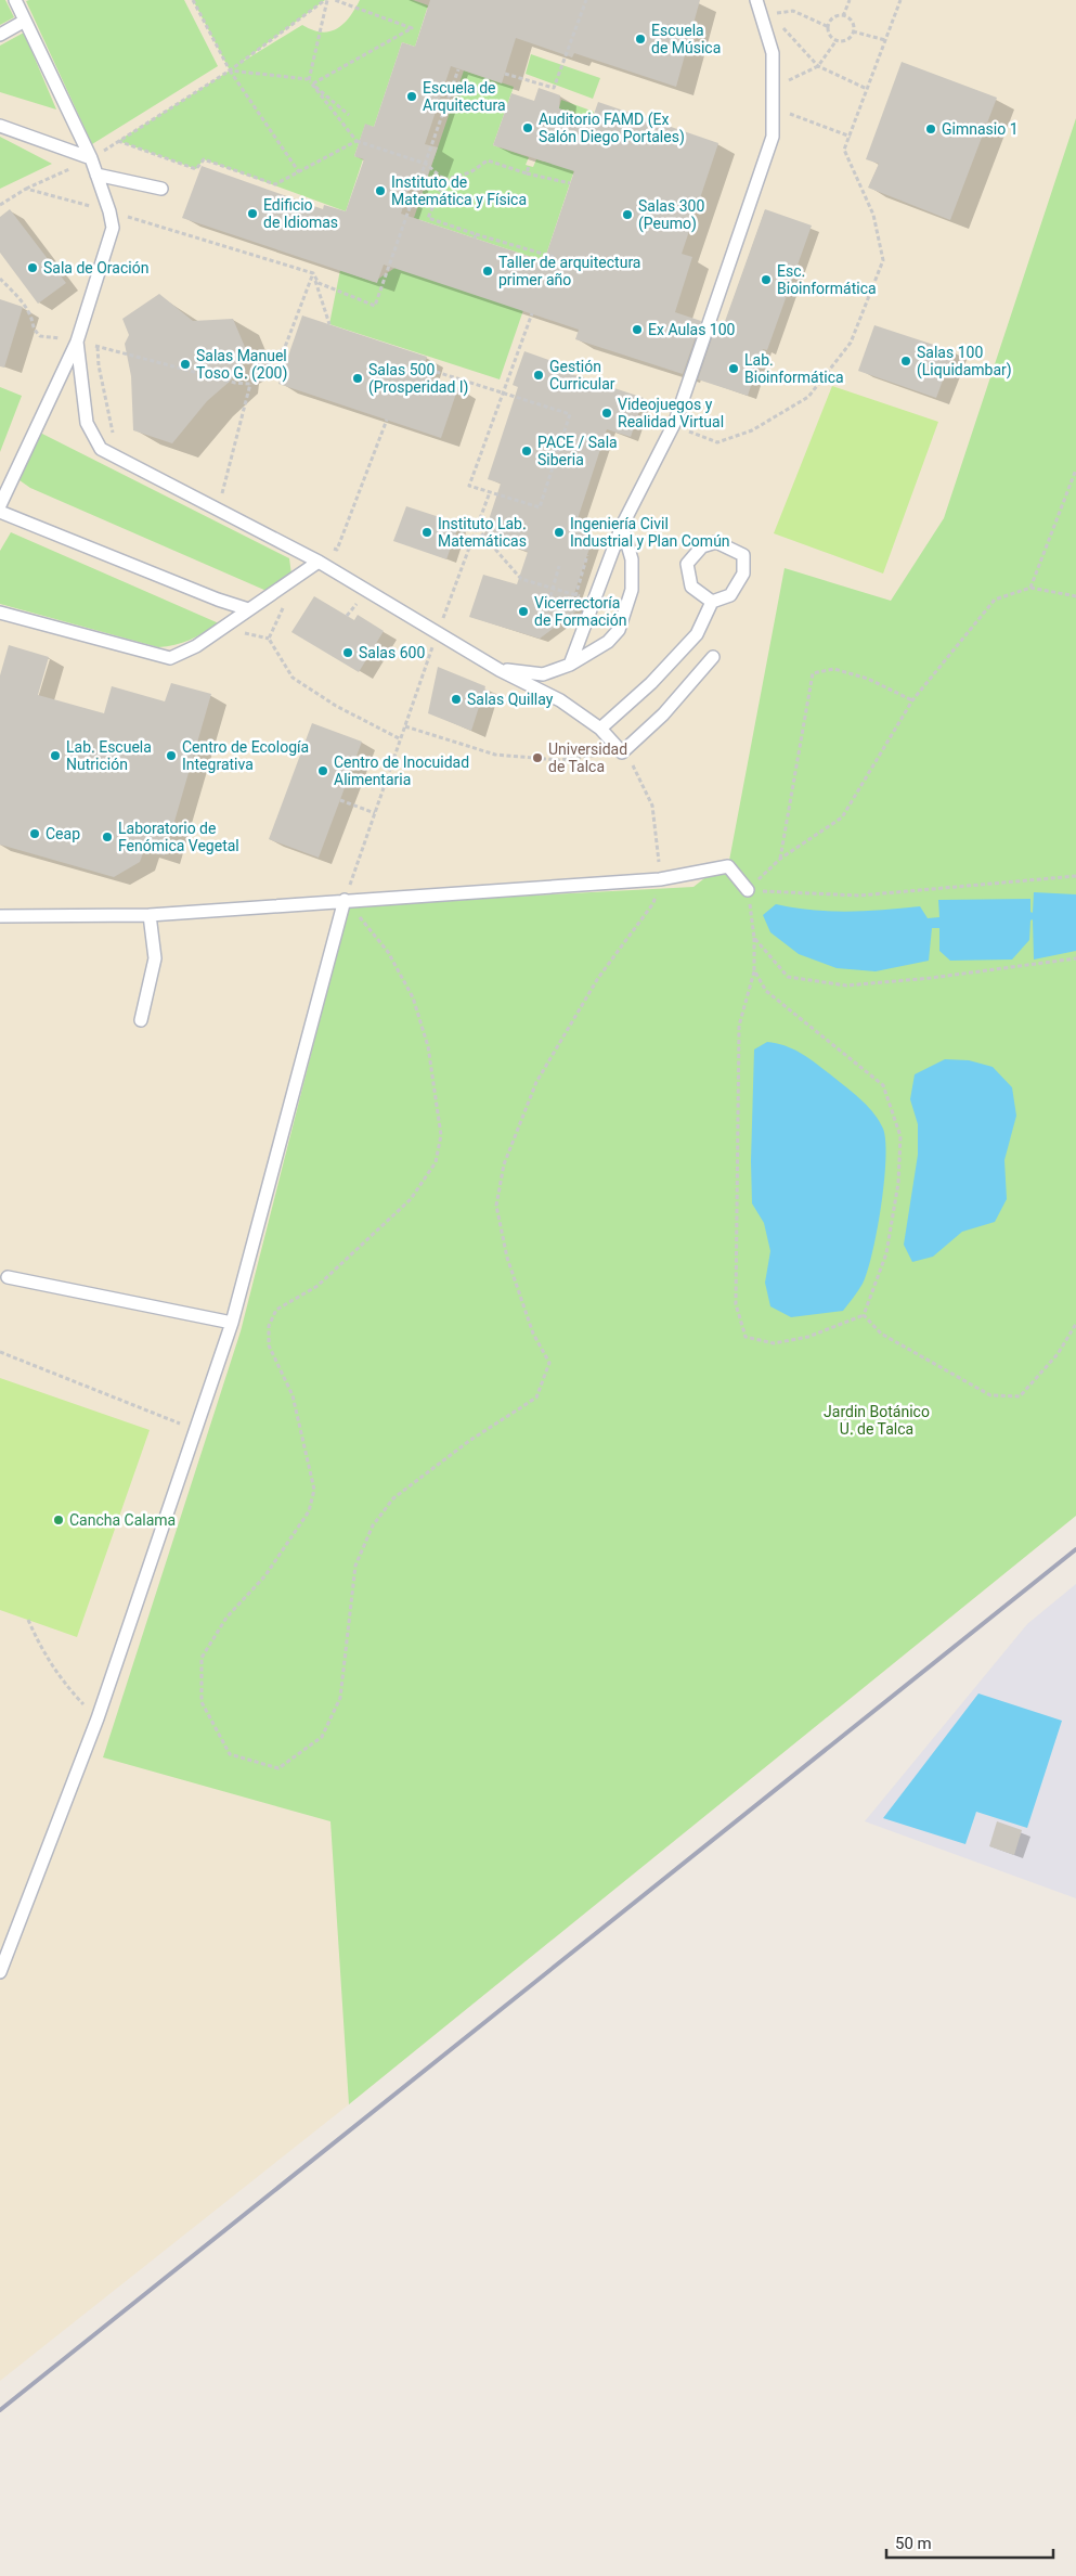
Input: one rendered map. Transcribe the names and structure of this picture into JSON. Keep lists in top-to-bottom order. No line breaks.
{"parks":["Jardin Botánico U. de Talca"],"places":["Escuela de Música","Escuela de Arquitectura","Auditorio FAMD (Ex Salón Diego Portales)","Gimnasio 1","Instituto de Matemática y Física","Edificio de Idiomas","Salas 300 (Peumo)","Sala de Oración","Taller de arquitectura primer año","Esc. Bioinformática","Ex Aulas 100","Salas 100 (Liquidambar)","Salas Manuel Toso G. (200)","Lab. Bioinformática","Gestión Curricular","Salas 500 (Prosperidad I)","Videojuegos y Realidad Virtual","PACE / Sala Siberia","Instituto Lab. Matemáticas","Ingeniería Civil Industrial y Plan Común","Vicerrectoría de Formación","Salas 600","Salas Quillay","Lab. Escuela Nutrición","Centro de Ecología Integrativa","Universidad de Talca","Centro de Inocuidad Alimentaria","Ceap","Laboratorio de Fenómica Vegetal","Cancha Calama"],"scale_bar":"50 m"}
